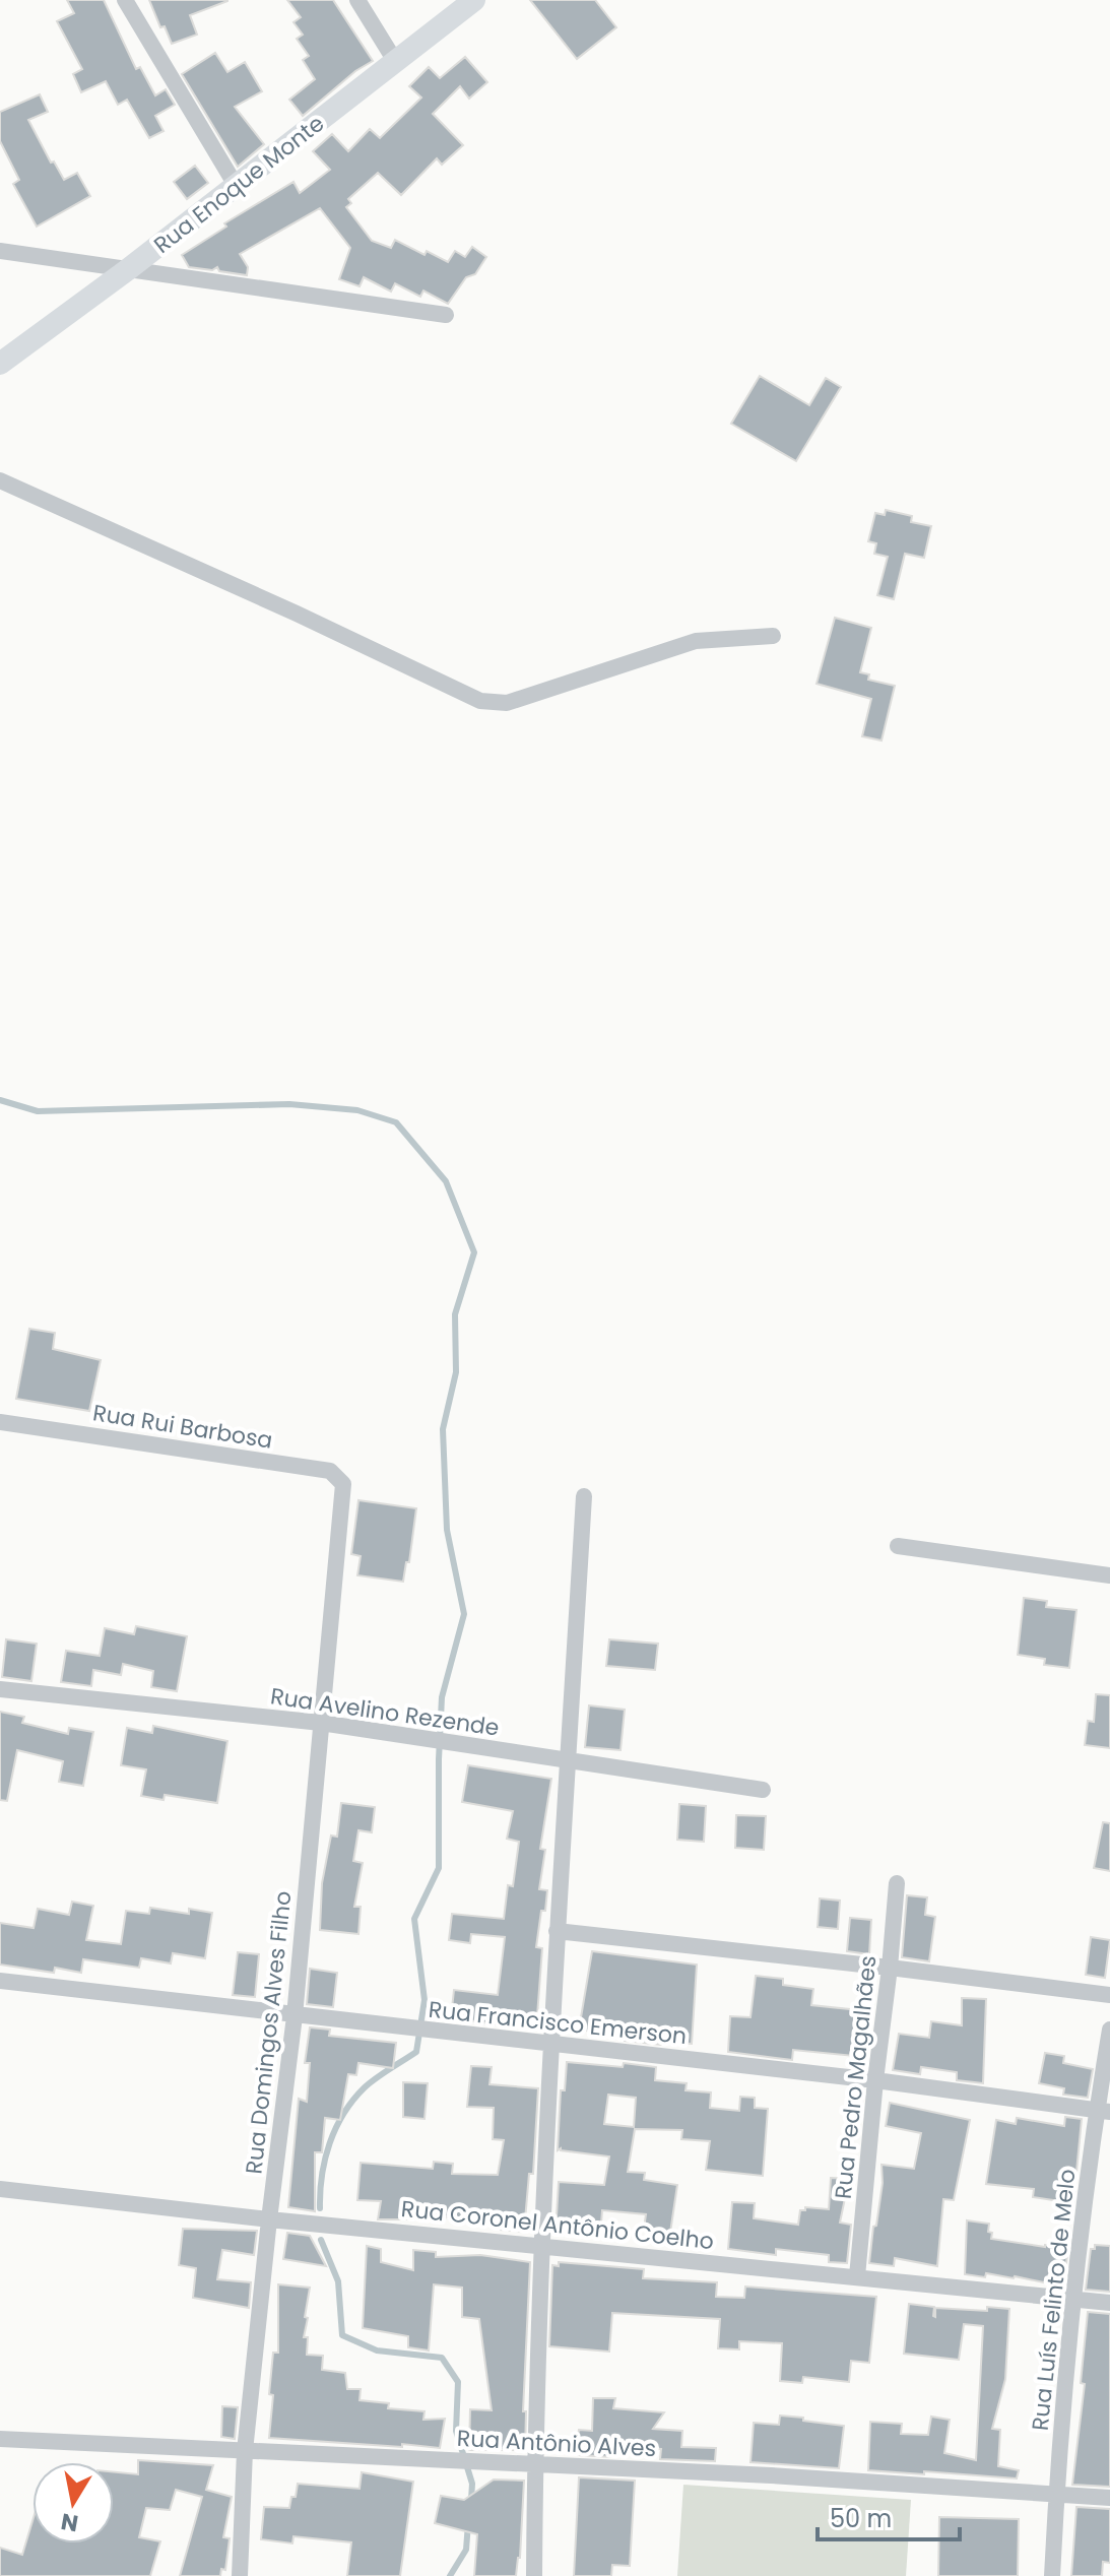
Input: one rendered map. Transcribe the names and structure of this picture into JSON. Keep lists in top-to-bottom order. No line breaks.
{"streets":{"main road":["Rua Enoque Monte"],"street":["Rua Rui Barbosa","Rua Avelino Rezende","Rua Francisco Emerson","Rua Domingos Alves Filho","Rua Pedro Magalhães","Rua Coronel Antônio Coelho","Rua Luís Felinto de Melo","Rua Antônio Alves"]},"crossings":[["Rua Rui Barbosa","Rua Domingos Alves Filho"],["Rua Avelino Rezende","Rua Domingos Alves Filho"],["Rua Francisco Emerson","Rua Domingos Alves Filho"],["Rua Francisco Emerson","Rua Pedro Magalhães"],["Rua Francisco Emerson","Rua Luís Felinto de Melo"],["Rua Domingos Alves Filho","Rua Coronel Antônio Coelho"],["Rua Domingos Alves Filho","Rua Antônio Alves"],["Rua Pedro Magalhães","Rua Coronel Antônio Coelho"],["Rua Coronel Antônio Coelho","Rua Luís Felinto de Melo"],["Rua Luís Felinto de Melo","Rua Antônio Alves"]],"scale_bar":"50 m","north":"bottom"}
